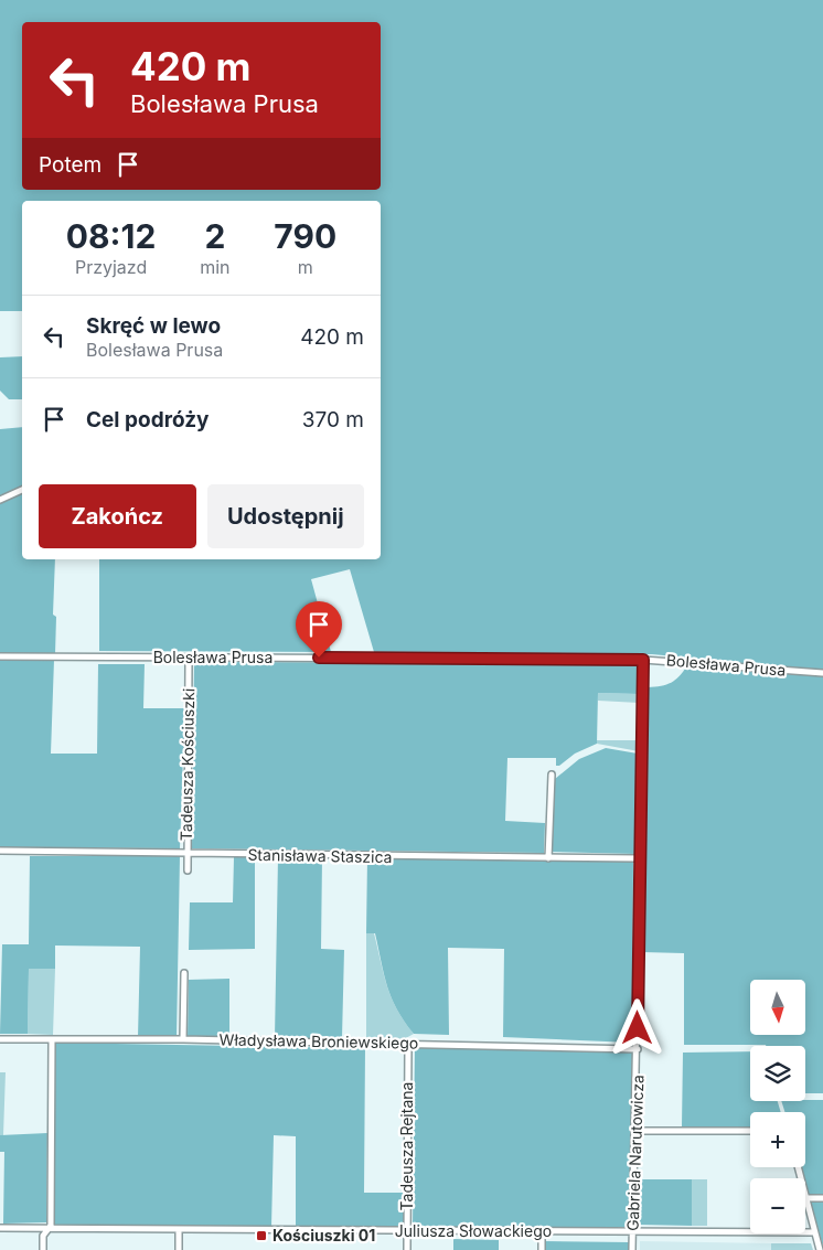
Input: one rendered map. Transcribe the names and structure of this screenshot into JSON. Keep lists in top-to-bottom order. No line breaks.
{"streets":{"street":["Bolesława Prusa","Tadeusza Kościuszki","Stanisława Staszica","Władysława Broniewskiego","Tadeusza Rejtana","Gabriela Narutowicza","Juliusza Słowackiego"]},"crossings":[["Bolesława Prusa","Tadeusza Kościuszki"],["Bolesława Prusa","Gabriela Narutowicza"],["Tadeusza Kościuszki","Stanisława Staszica"],["Stanisława Staszica","Gabriela Narutowicza"],["Władysława Broniewskiego","Tadeusza Rejtana"],["Władysława Broniewskiego","Gabriela Narutowicza"],["Tadeusza Rejtana","Juliusza Słowackiego"],["Gabriela Narutowicza","Juliusza Słowackiego"]],"places":{"transit":["Kościuszki 01"]},"north":"bottom","page":{"turn":["420 m","Bolesława Prusa"],"then":"Potem","eta":["08:12","Przyjazd","2","min","790","m"],"list":[{"name":"Skręć w lewo","note":"Bolesława Prusa","value":"420 m"},{"name":"Cel podróży","value":"370 m"}],"buttons":["Zakończ","Udostępnij"],"map_buttons":["+","−"]}}
